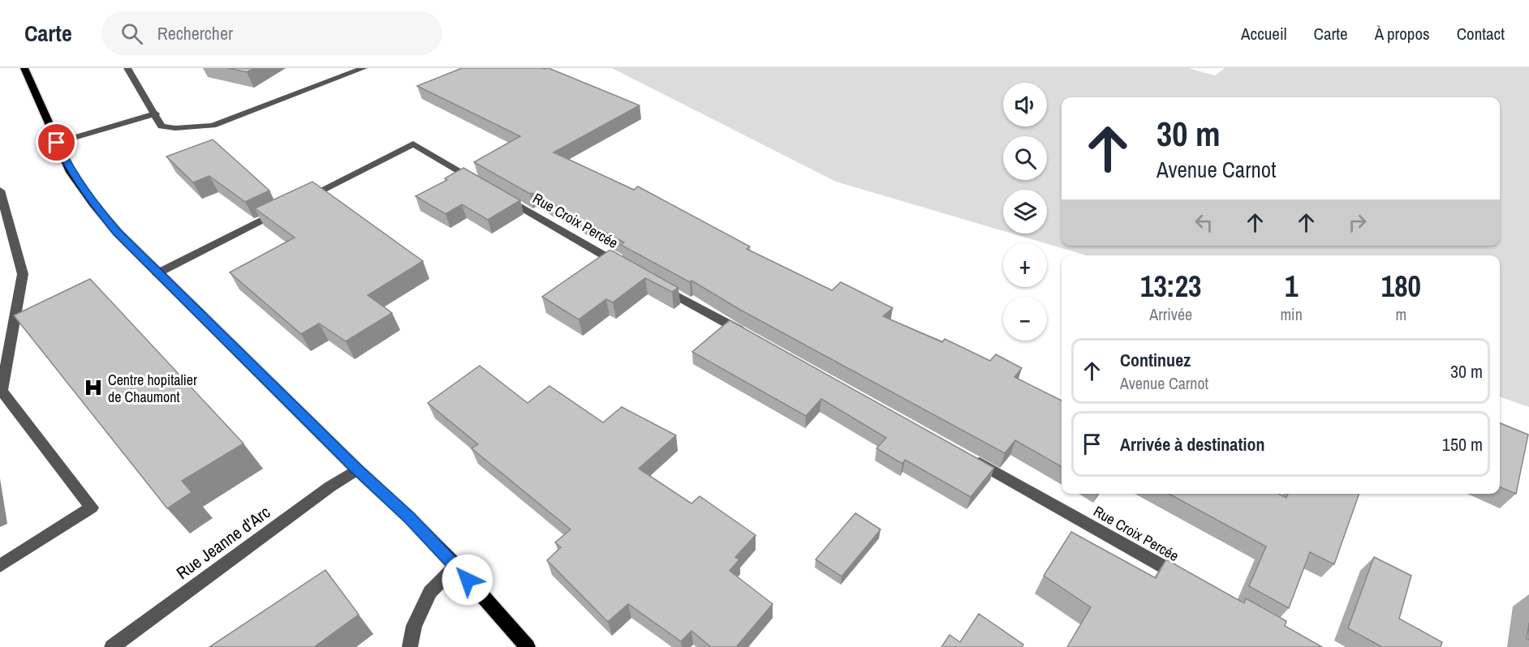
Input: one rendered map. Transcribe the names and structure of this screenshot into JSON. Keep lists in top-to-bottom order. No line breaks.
{"streets":{"street":["Rue Croix Percée","Rue Jeanne d'Arc"]},"places":{"hospital":["Centre hopitalier de Chaumont"]},"page":{"header":"Carte","search":"Rechercher","nav":["Accueil","Carte","À propos","Contact"],"map_buttons":["+","−"],"turn":["30 m","Avenue Carnot"],"eta":["13:23","Arrivée","1","min","180","m"],"list":[{"name":"Continuez","note":"Avenue Carnot","value":"30 m"},{"name":"Arrivée à destination","value":"150 m"}]}}
